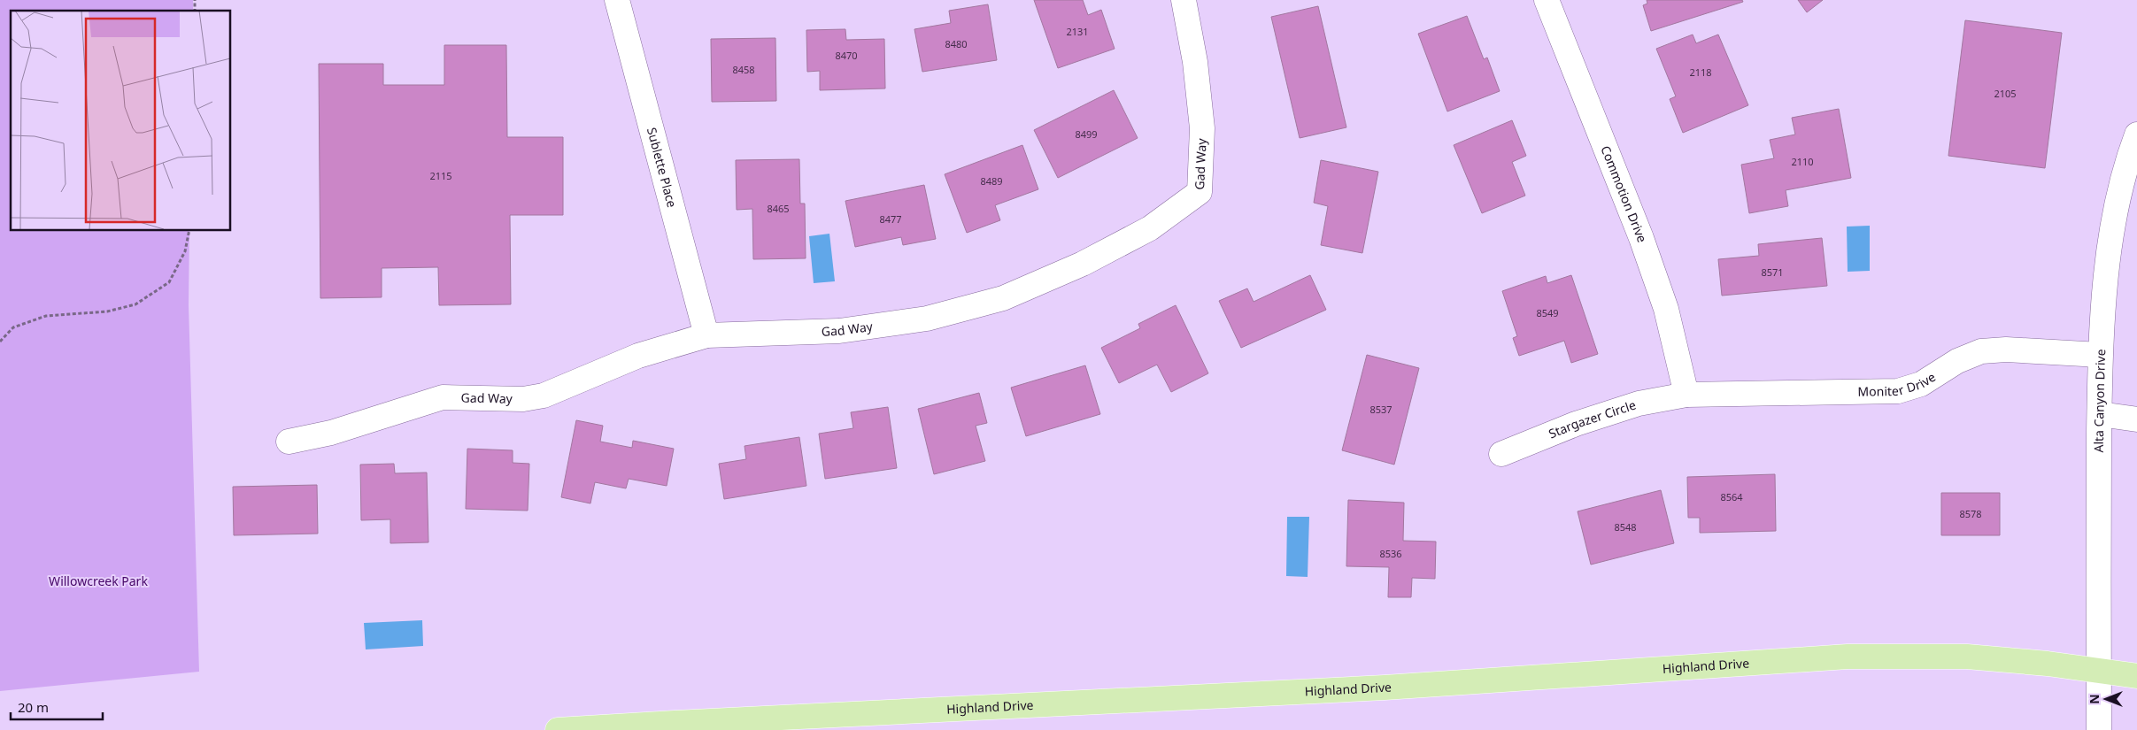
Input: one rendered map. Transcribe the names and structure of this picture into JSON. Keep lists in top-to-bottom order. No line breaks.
{"streets":{"main road":["Highland Drive"],"street":["Gad Way","Sublette Place","Commotion Drive","Moniter Drive","Alta Canyon Drive","Stargazer Circle"]},"crossings":[["Gad Way","Sublette Place"],["Commotion Drive","Moniter Drive"],["Commotion Drive","Stargazer Circle"],["Moniter Drive","Alta Canyon Drive"],["Moniter Drive","Stargazer Circle"],["Alta Canyon Drive","Highland Drive"]],"parks":["Willowcreek Park"],"house_numbers":["2131","8480","8470","8458","2118","2105","8499","2110","2115","8489","8465","8477","8571","8549","8537","8564","8578","8548","8536"],"scale_bar":"20 m","north":"left"}
